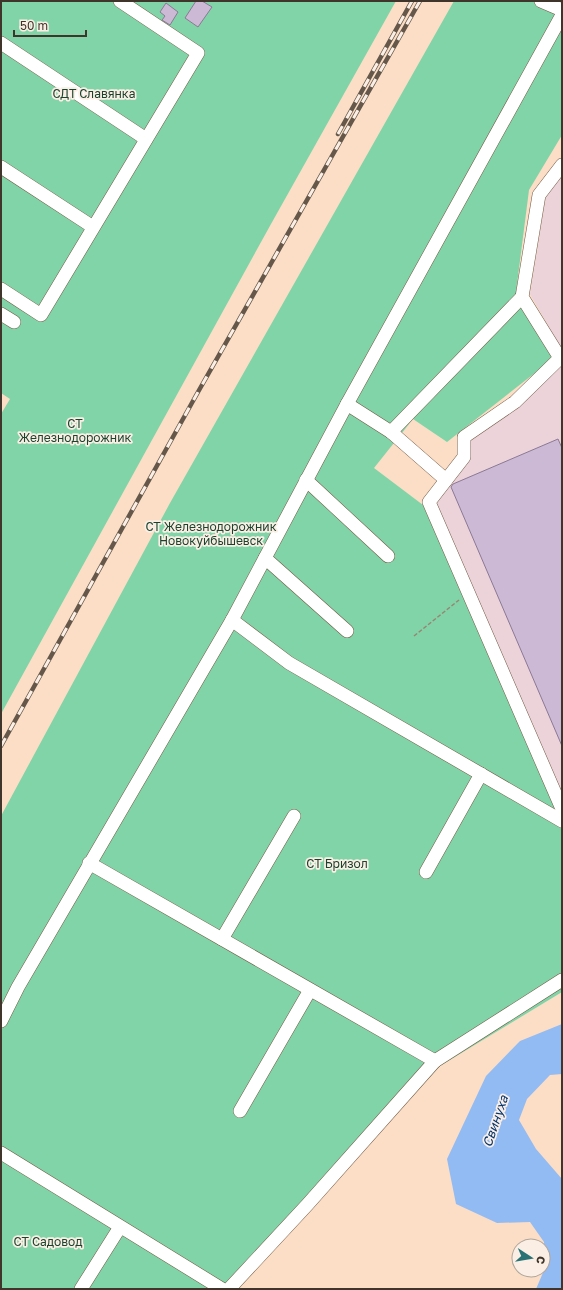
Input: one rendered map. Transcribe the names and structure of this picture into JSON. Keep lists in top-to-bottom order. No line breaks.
{"water":["Свинуха"],"parks":["СДТ Славянка","СТ Железнодорожник","СТ Железнодорожник Новокуйбышевск","СТ Бризол","СТ Садовод"],"scale_bar":"50 m","north":"right"}
